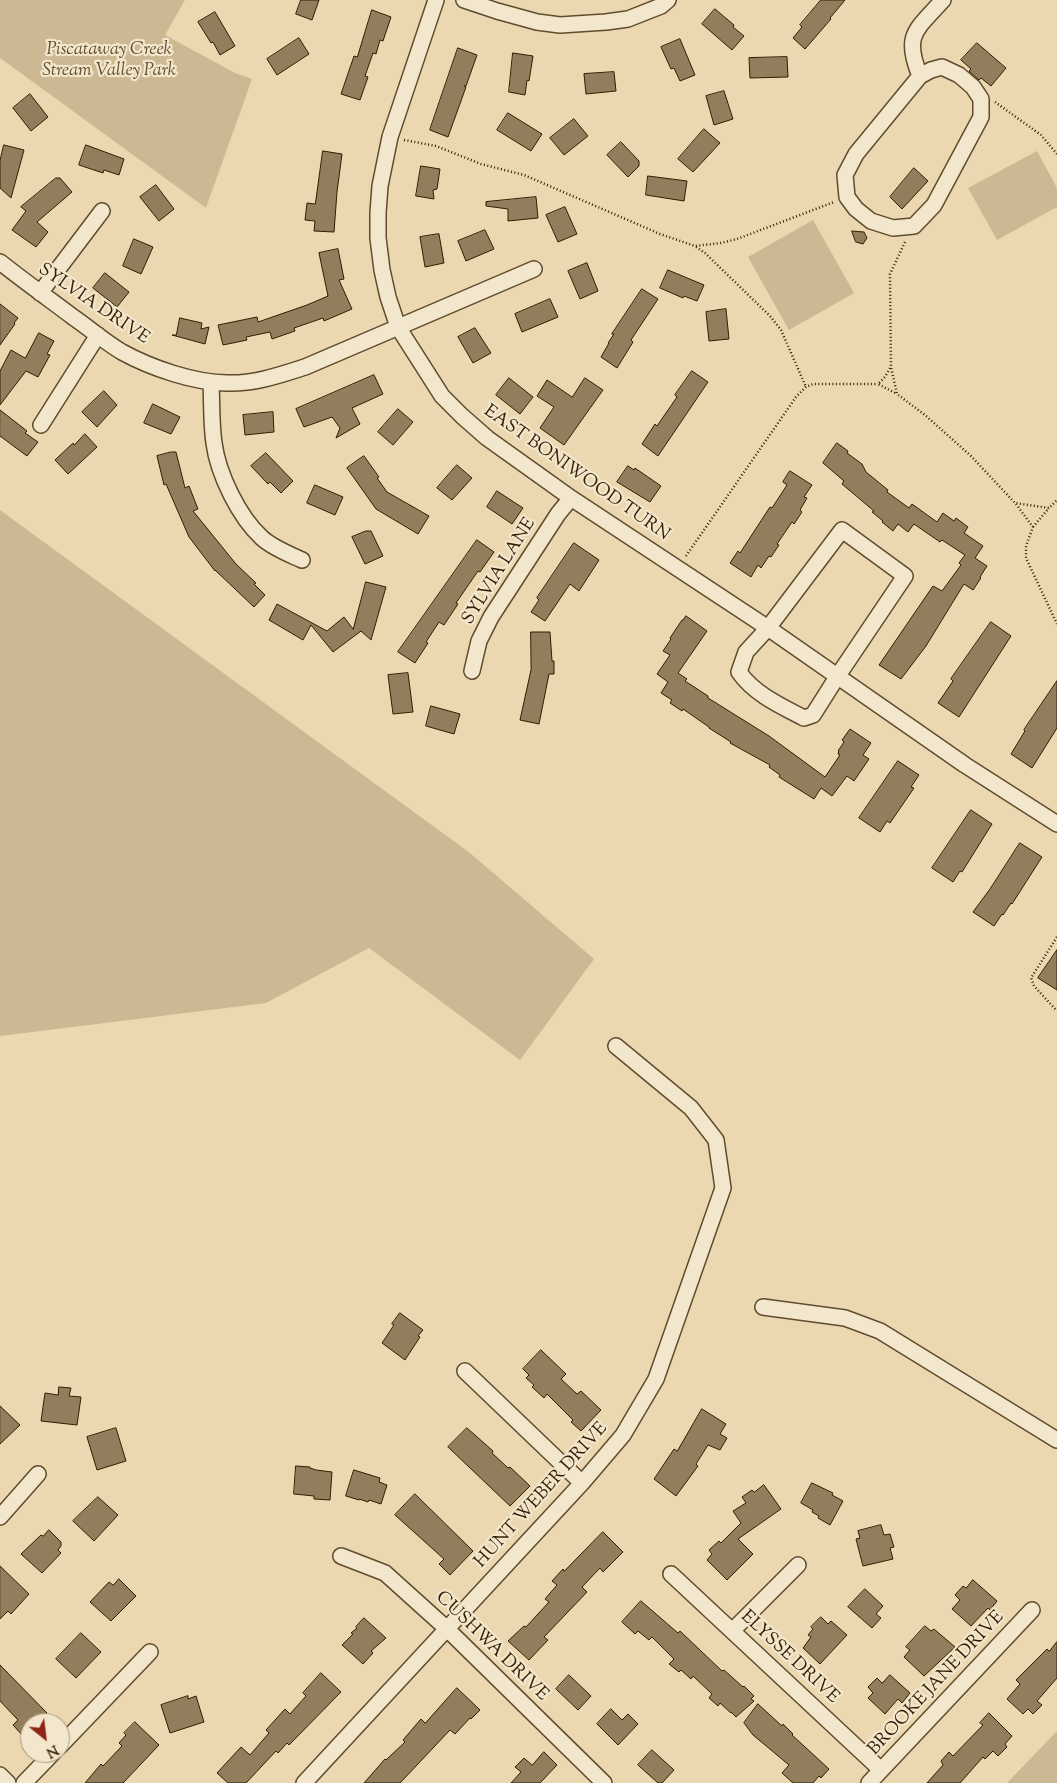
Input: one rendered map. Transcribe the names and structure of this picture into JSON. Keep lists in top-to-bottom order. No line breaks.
{"streets":{"street":["SYLVIA DRIVE","EAST BONIWOOD TURN","SYLVIA LANE","HUNT WEBER DRIVE","CUSHWA DRIVE","ELYSSE DRIVE","BROOKE JANE DRIVE"]},"crossings":[["SYLVIA DRIVE","EAST BONIWOOD TURN"],["EAST BONIWOOD TURN","SYLVIA LANE"],["HUNT WEBER DRIVE","CUSHWA DRIVE"],["ELYSSE DRIVE","BROOKE JANE DRIVE"]],"parks":["Piscataway Creek Stream Valley Park"],"north":"bottom right"}
